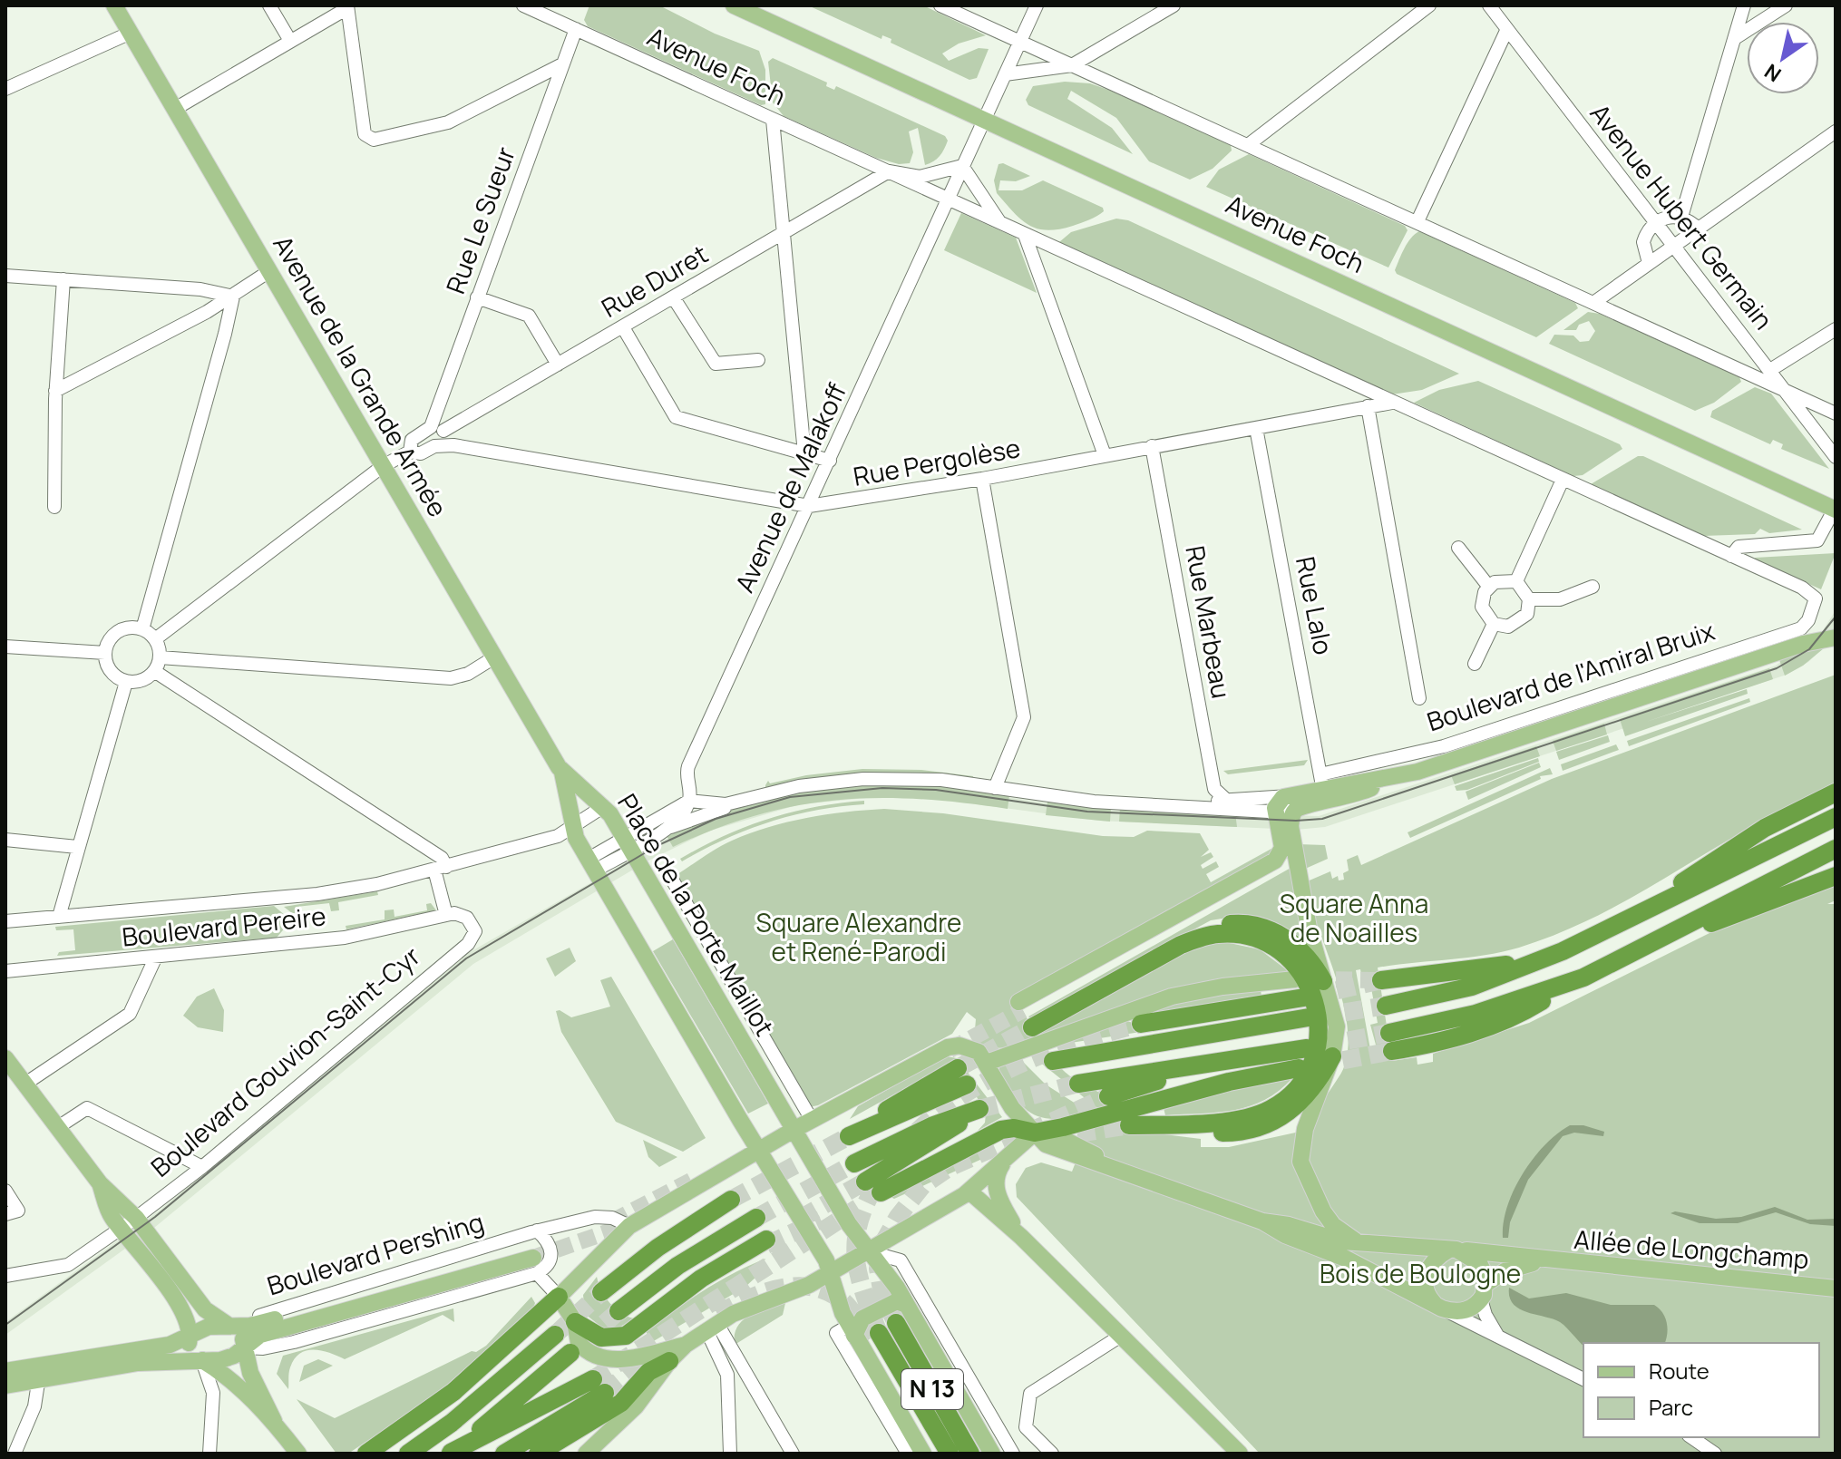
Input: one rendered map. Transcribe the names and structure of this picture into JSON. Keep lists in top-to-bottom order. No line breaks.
{"streets":{"highway":["N 13"],"main road":["Avenue Foch","Avenue de la Grande Armée","Boulevard de l'Amiral Bruix","Place de la Porte Maillot","Allée de Longchamp","Boulevard Pershing"],"street":["Avenue Hubert Germain","Rue Le Sueur","Rue Duret","Rue Pergolèse","Avenue de Malakoff","Rue Lalo","Rue Marbeau","Boulevard Pereire","Boulevard Gouvion-Saint-Cyr"]},"crossings":[["Avenue Foch","Rue Le Sueur"],["Avenue Foch","Rue Duret"],["Avenue Foch","Rue Pergolèse"],["Avenue Foch","Avenue de Malakoff"],["Avenue Foch","Boulevard de l'Amiral Bruix"],["Rue Le Sueur","Rue Duret"],["Avenue de la Grande Armée","Place de la Porte Maillot"],["Rue Pergolèse","Avenue de Malakoff"],["Rue Pergolèse","Rue Lalo"],["Rue Pergolèse","Rue Marbeau"],["Avenue de Malakoff","Boulevard de l'Amiral Bruix"],["Rue Lalo","Boulevard de l'Amiral Bruix"],["Rue Marbeau","Boulevard de l'Amiral Bruix"],["Boulevard de l'Amiral Bruix","Place de la Porte Maillot"],["Place de la Porte Maillot","Boulevard Pereire"],["Boulevard Pereire","Boulevard Gouvion-Saint-Cyr"]],"parks":["Square Anna de Noailles","Square Alexandre et René-Parodi","Bois de Boulogne"],"legend":["Route","Parc"],"north":"bottom left"}
